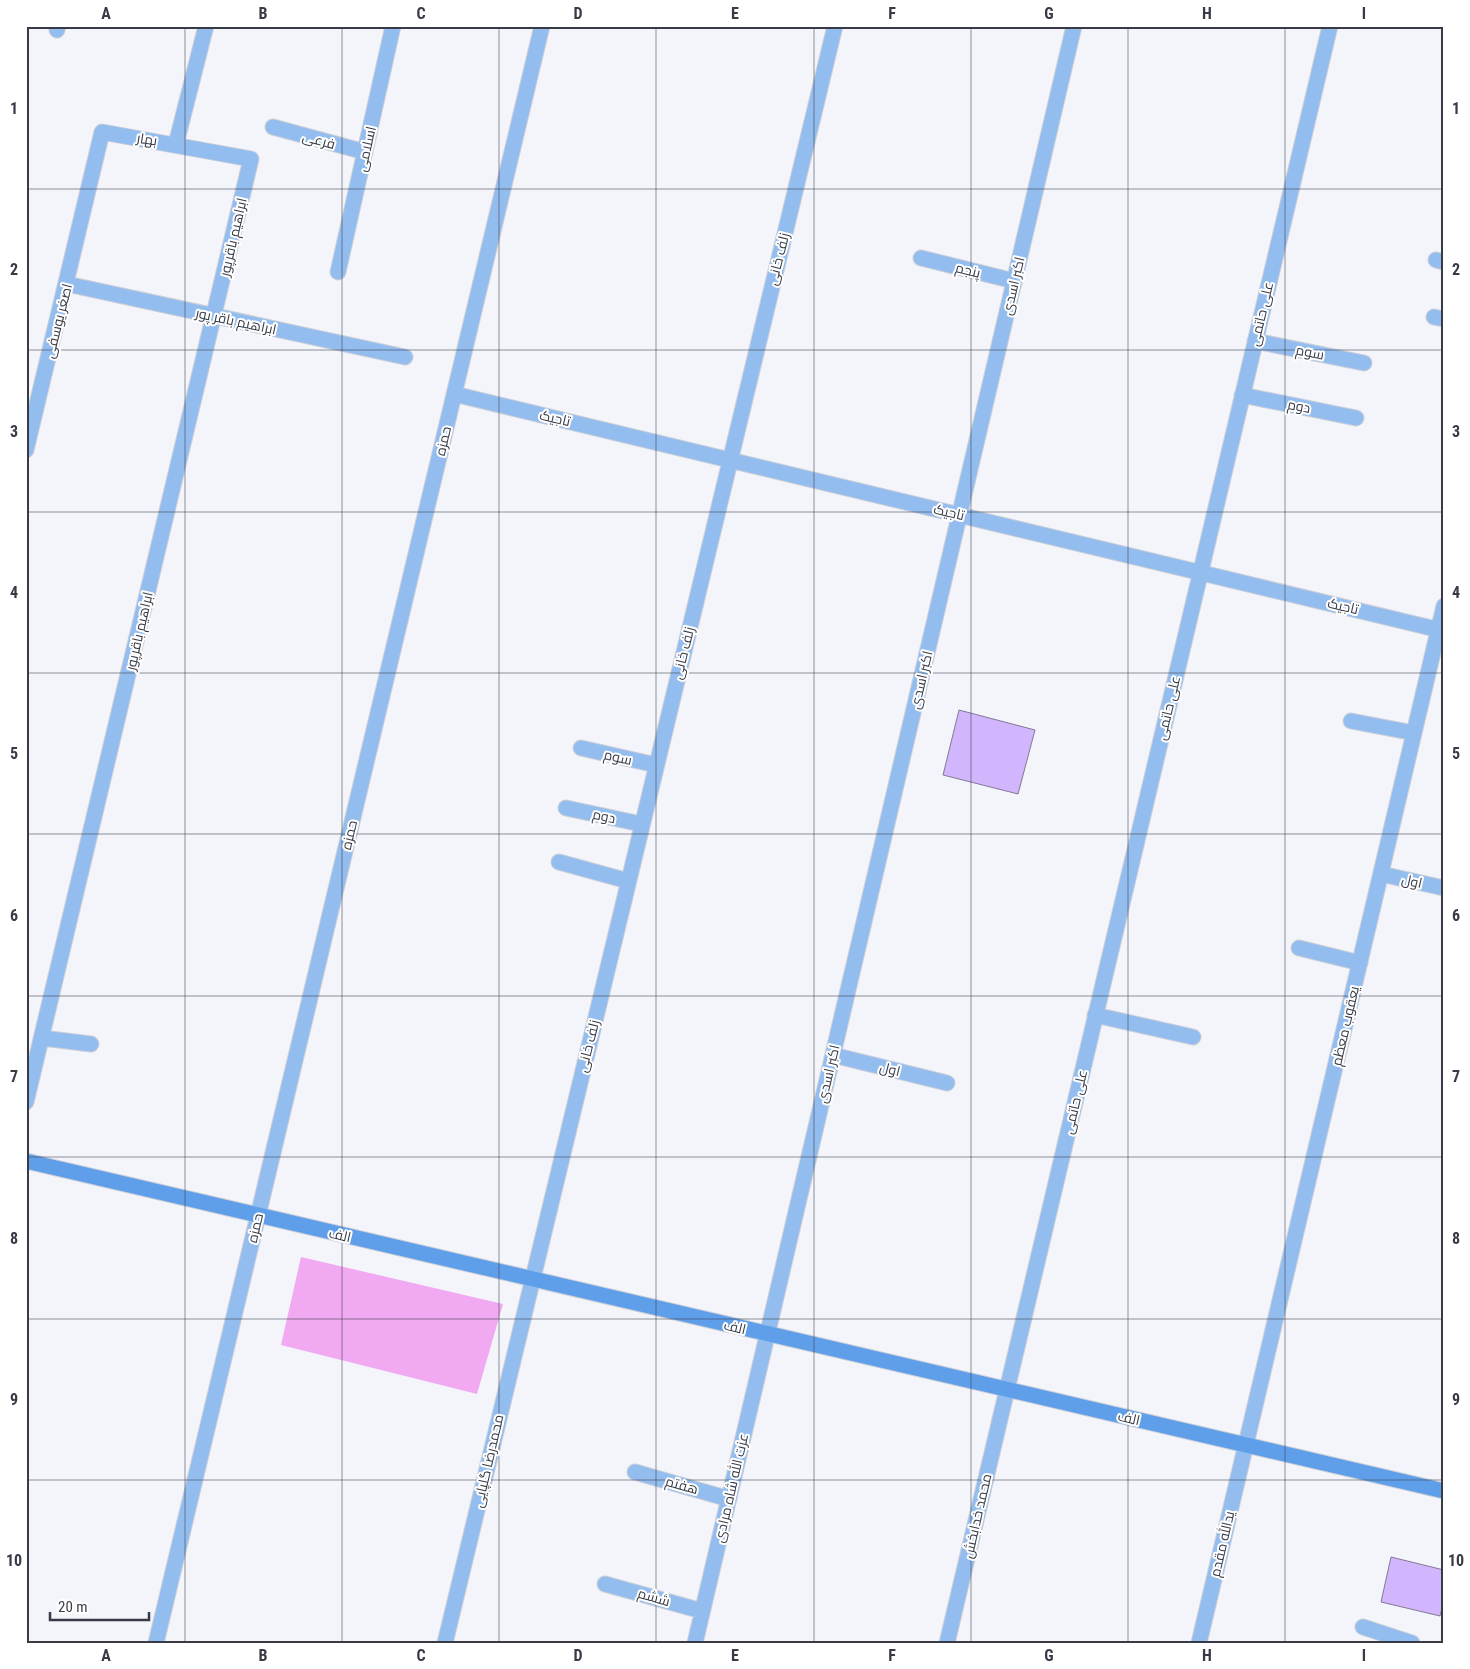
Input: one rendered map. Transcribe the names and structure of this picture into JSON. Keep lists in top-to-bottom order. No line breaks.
{"streets":{"street":["بهار","فرعی","اسلامی","ابراهیم باقرپور","زلف خانی","پنجم","اکبر اسدی","علی حاتمی","اصغر یوسفی","ابراهیم باقر پور","سوم","دوم","تاجیک","حمزه","اول","یعقوب معظم","الف","محمدرضا گلپایی","هفتم","عزت الله شاه مرادی","محمد خدابخش","یدالله مقدم","ششم"]},"crossings":[["بهار","ابراهیم باقرپور"],["بهار","اصغر یوسفی"],["فرعی","اسلامی"],["ابراهیم باقرپور","ابراهیم باقر پور"],["زلف خانی","سوم"],["زلف خانی","دوم"],["زلف خانی","تاجیک"],["زلف خانی","الف"],["زلف خانی","محمدرضا گلپایی"],["پنجم","اکبر اسدی"],["اکبر اسدی","تاجیک"],["اکبر اسدی","اول"],["اکبر اسدی","الف"],["اکبر اسدی","عزت الله شاه مرادی"],["علی حاتمی","سوم"],["علی حاتمی","دوم"],["علی حاتمی","تاجیک"],["علی حاتمی","الف"],["علی حاتمی","محمد خدابخش"],["اصغر یوسفی","ابراهیم باقر پور"],["تاجیک","حمزه"],["تاجیک","یعقوب معظم"],["حمزه","الف"],["اول","یعقوب معظم"],["یعقوب معظم","الف"],["یعقوب معظم","یدالله مقدم"],["الف","محمدرضا گلپایی"],["الف","عزت الله شاه مرادی"],["الف","محمد خدابخش"],["الف","یدالله مقدم"],["هفتم","عزت الله شاه مرادی"],["عزت الله شاه مرادی","ششم"]],"scale_bar":"20 m","grid":{"columns":["A","B","C","D","E","F","G","H","I"],"rows":["1","2","3","4","5","6","7","8","9","10"]}}
